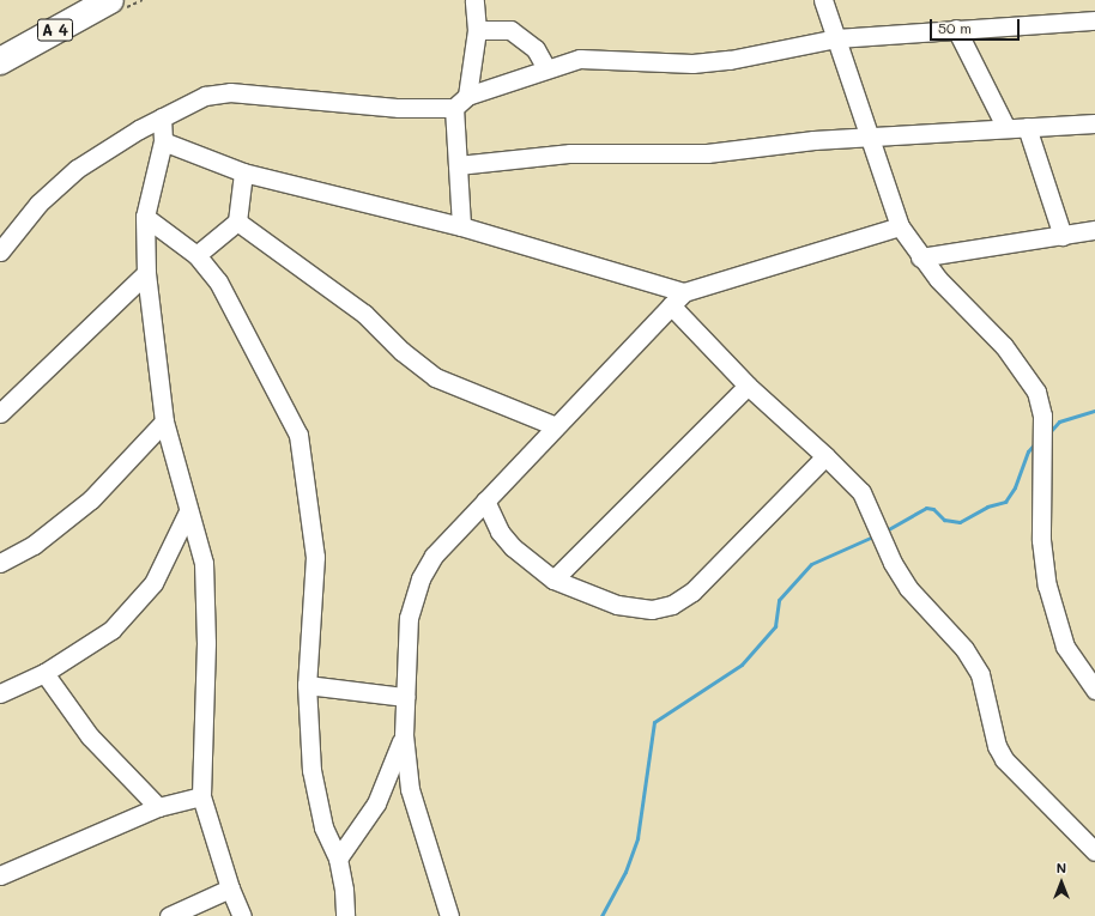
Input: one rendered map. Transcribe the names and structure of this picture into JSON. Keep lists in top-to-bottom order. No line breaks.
{"streets":{"highway":["A 4"]},"scale_bar":"50 m","north":"top"}
